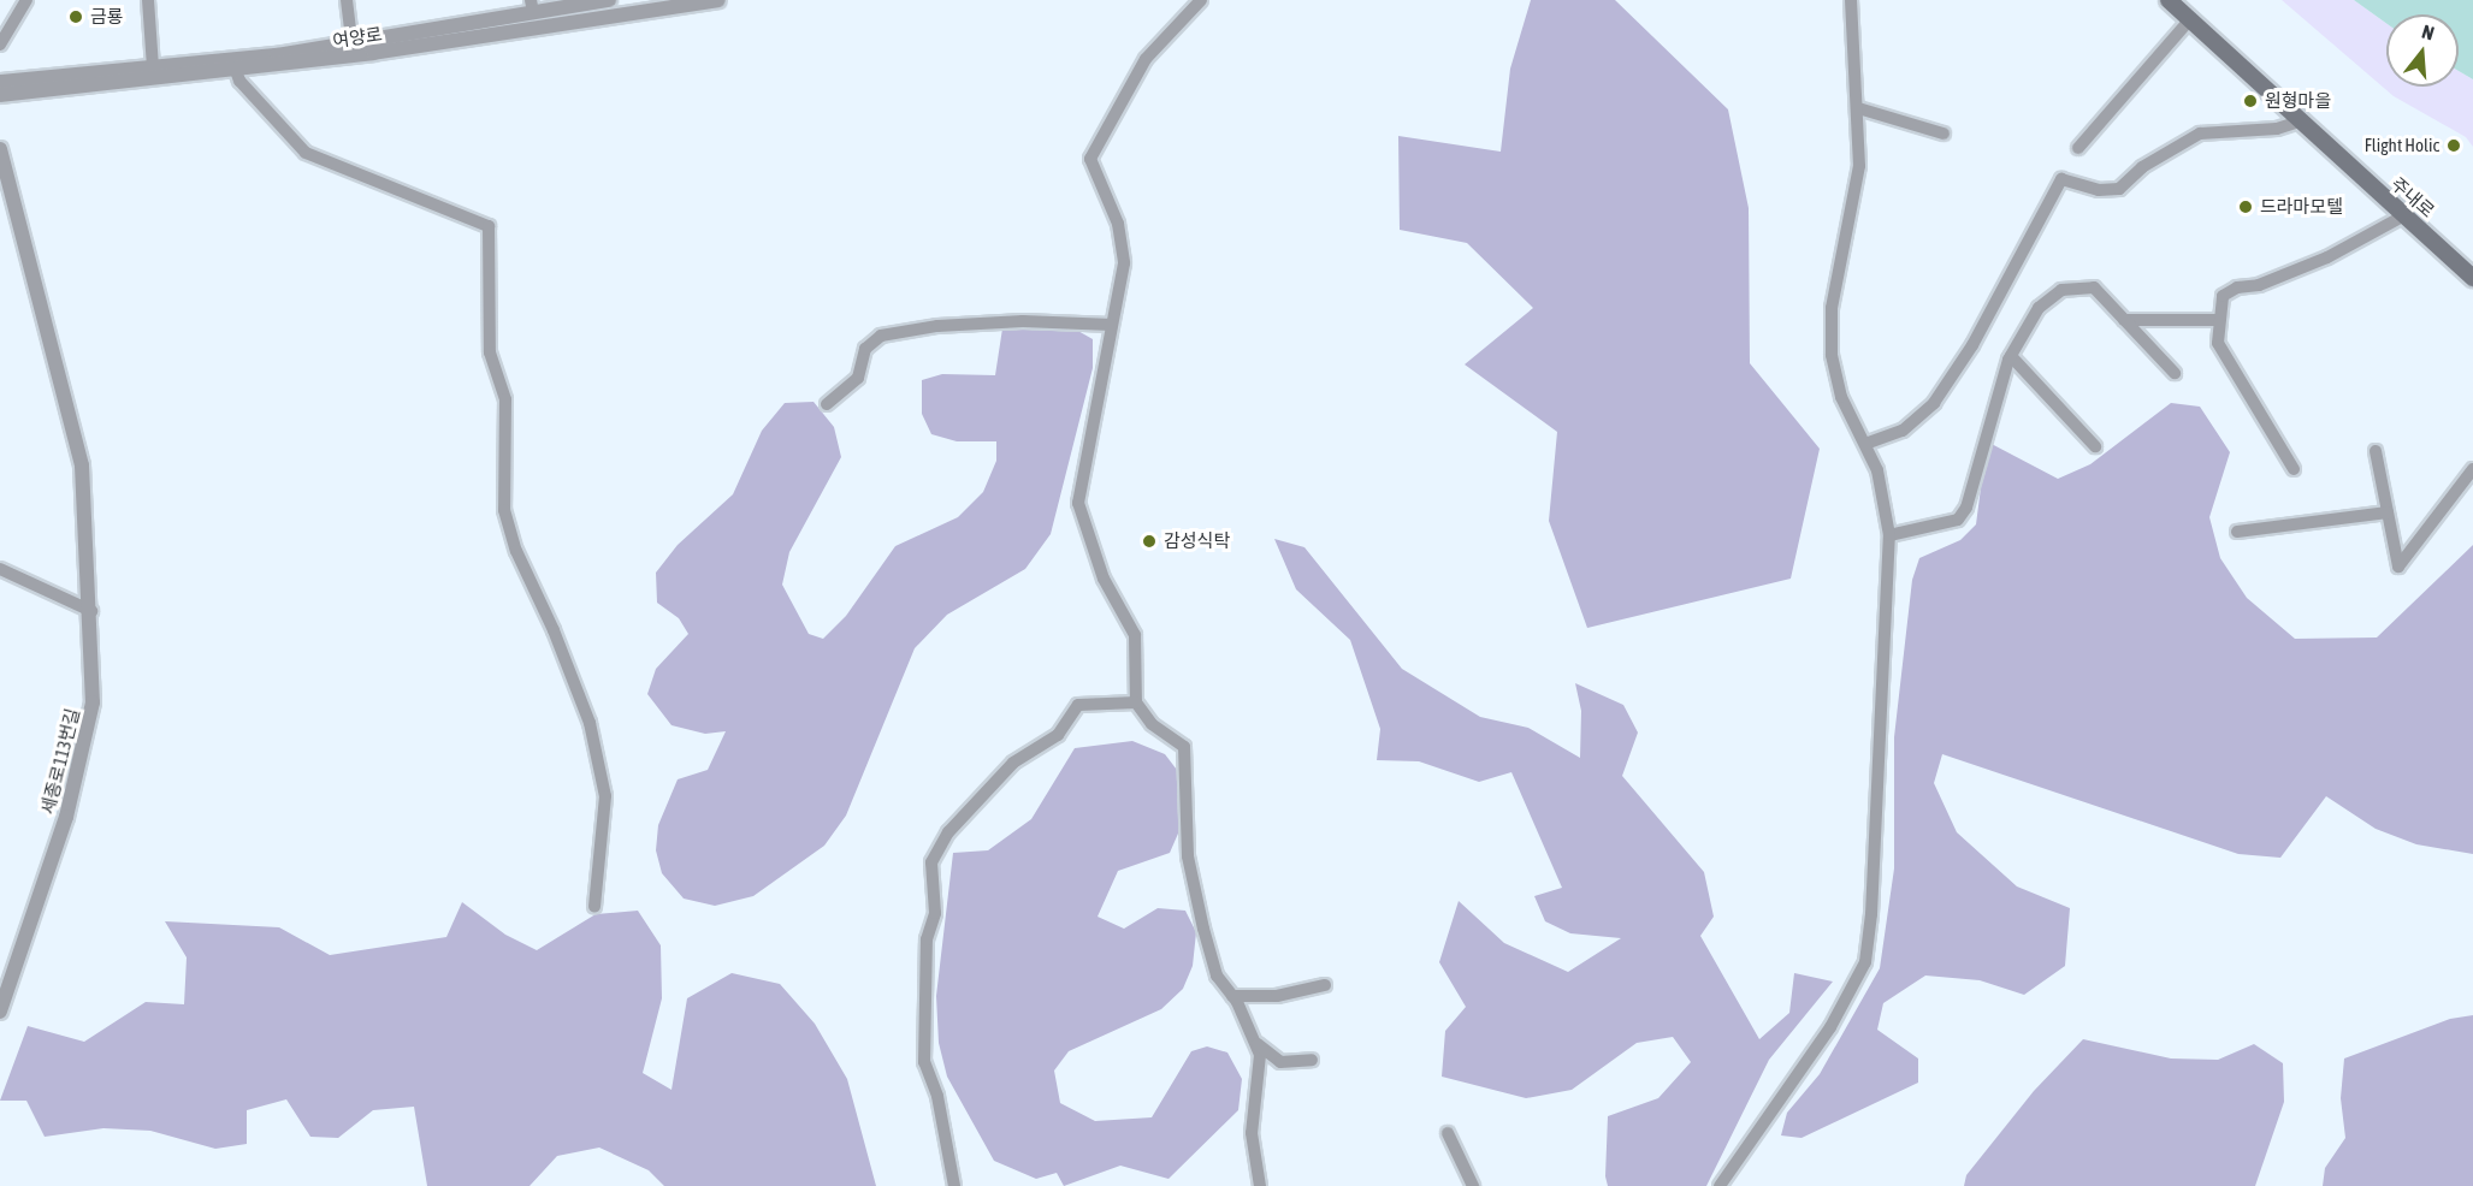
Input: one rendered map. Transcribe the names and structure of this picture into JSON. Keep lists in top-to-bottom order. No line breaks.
{"streets":{"main road":["주내로"],"street":["여양로","세종로113번길"]},"places":["금룡","원형마을","Flight Holic","드라마모텔","감성식탁"],"north":"top"}
